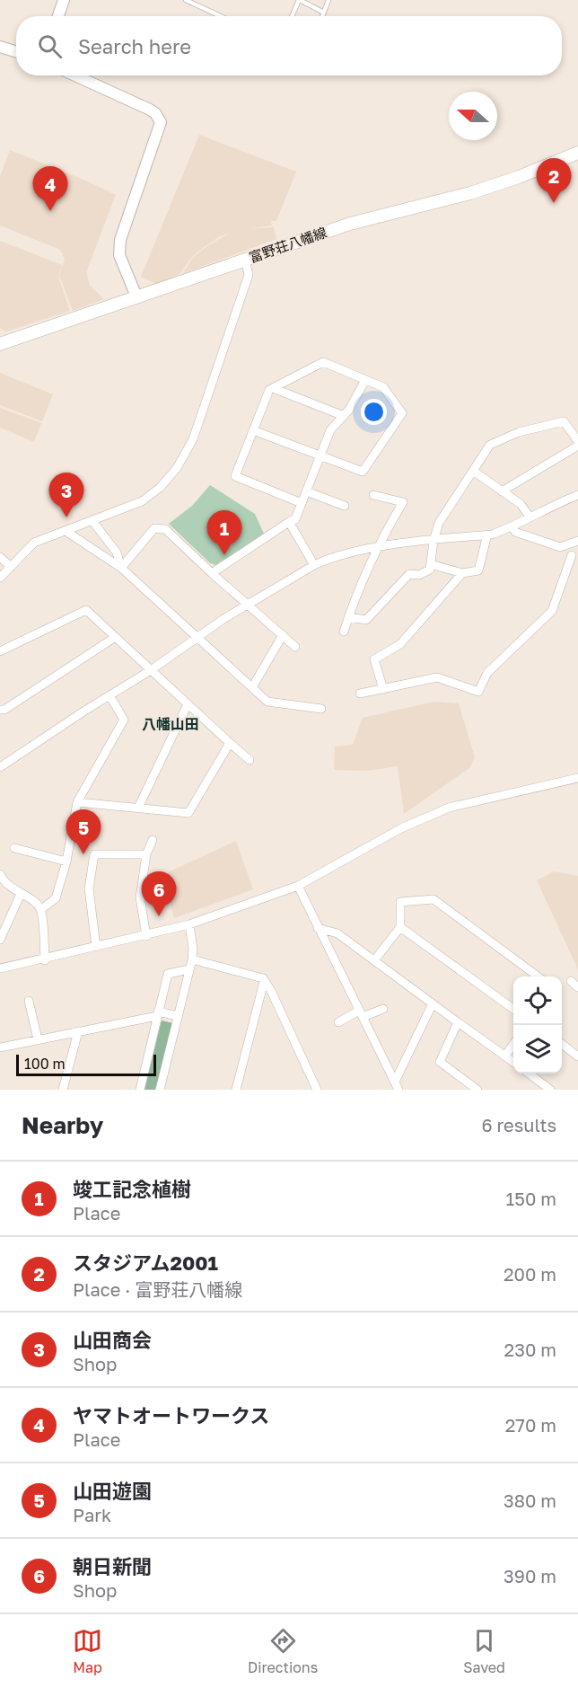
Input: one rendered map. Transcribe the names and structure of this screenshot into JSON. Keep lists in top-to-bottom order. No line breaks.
{"streets":{"main road":["富野荘八幡線"]},"districts":["八幡山田"],"scale_bar":"100 m","north":"left","page":{"search":"Search here","pins":["2","4","3","1","5","6"],"scale":"100 m","heading":["Nearby","6 results"],"list":[{"mark":"1","name":"竣工記念植樹","note":"Place","value":"150 m"},{"mark":"2","name":"スタジアム2001","note":"Place · 富野荘八幡線","value":"200 m"},{"mark":"3","name":"山田商会","note":"Shop","value":"230 m"},{"mark":"4","name":"ヤマトオートワークス","note":"Place","value":"270 m"},{"mark":"5","name":"山田遊園","note":"Park","value":"380 m"},{"mark":"6","name":"朝日新聞","note":"Shop","value":"390 m"}],"nav":["Map","Directions","Saved"]}}
